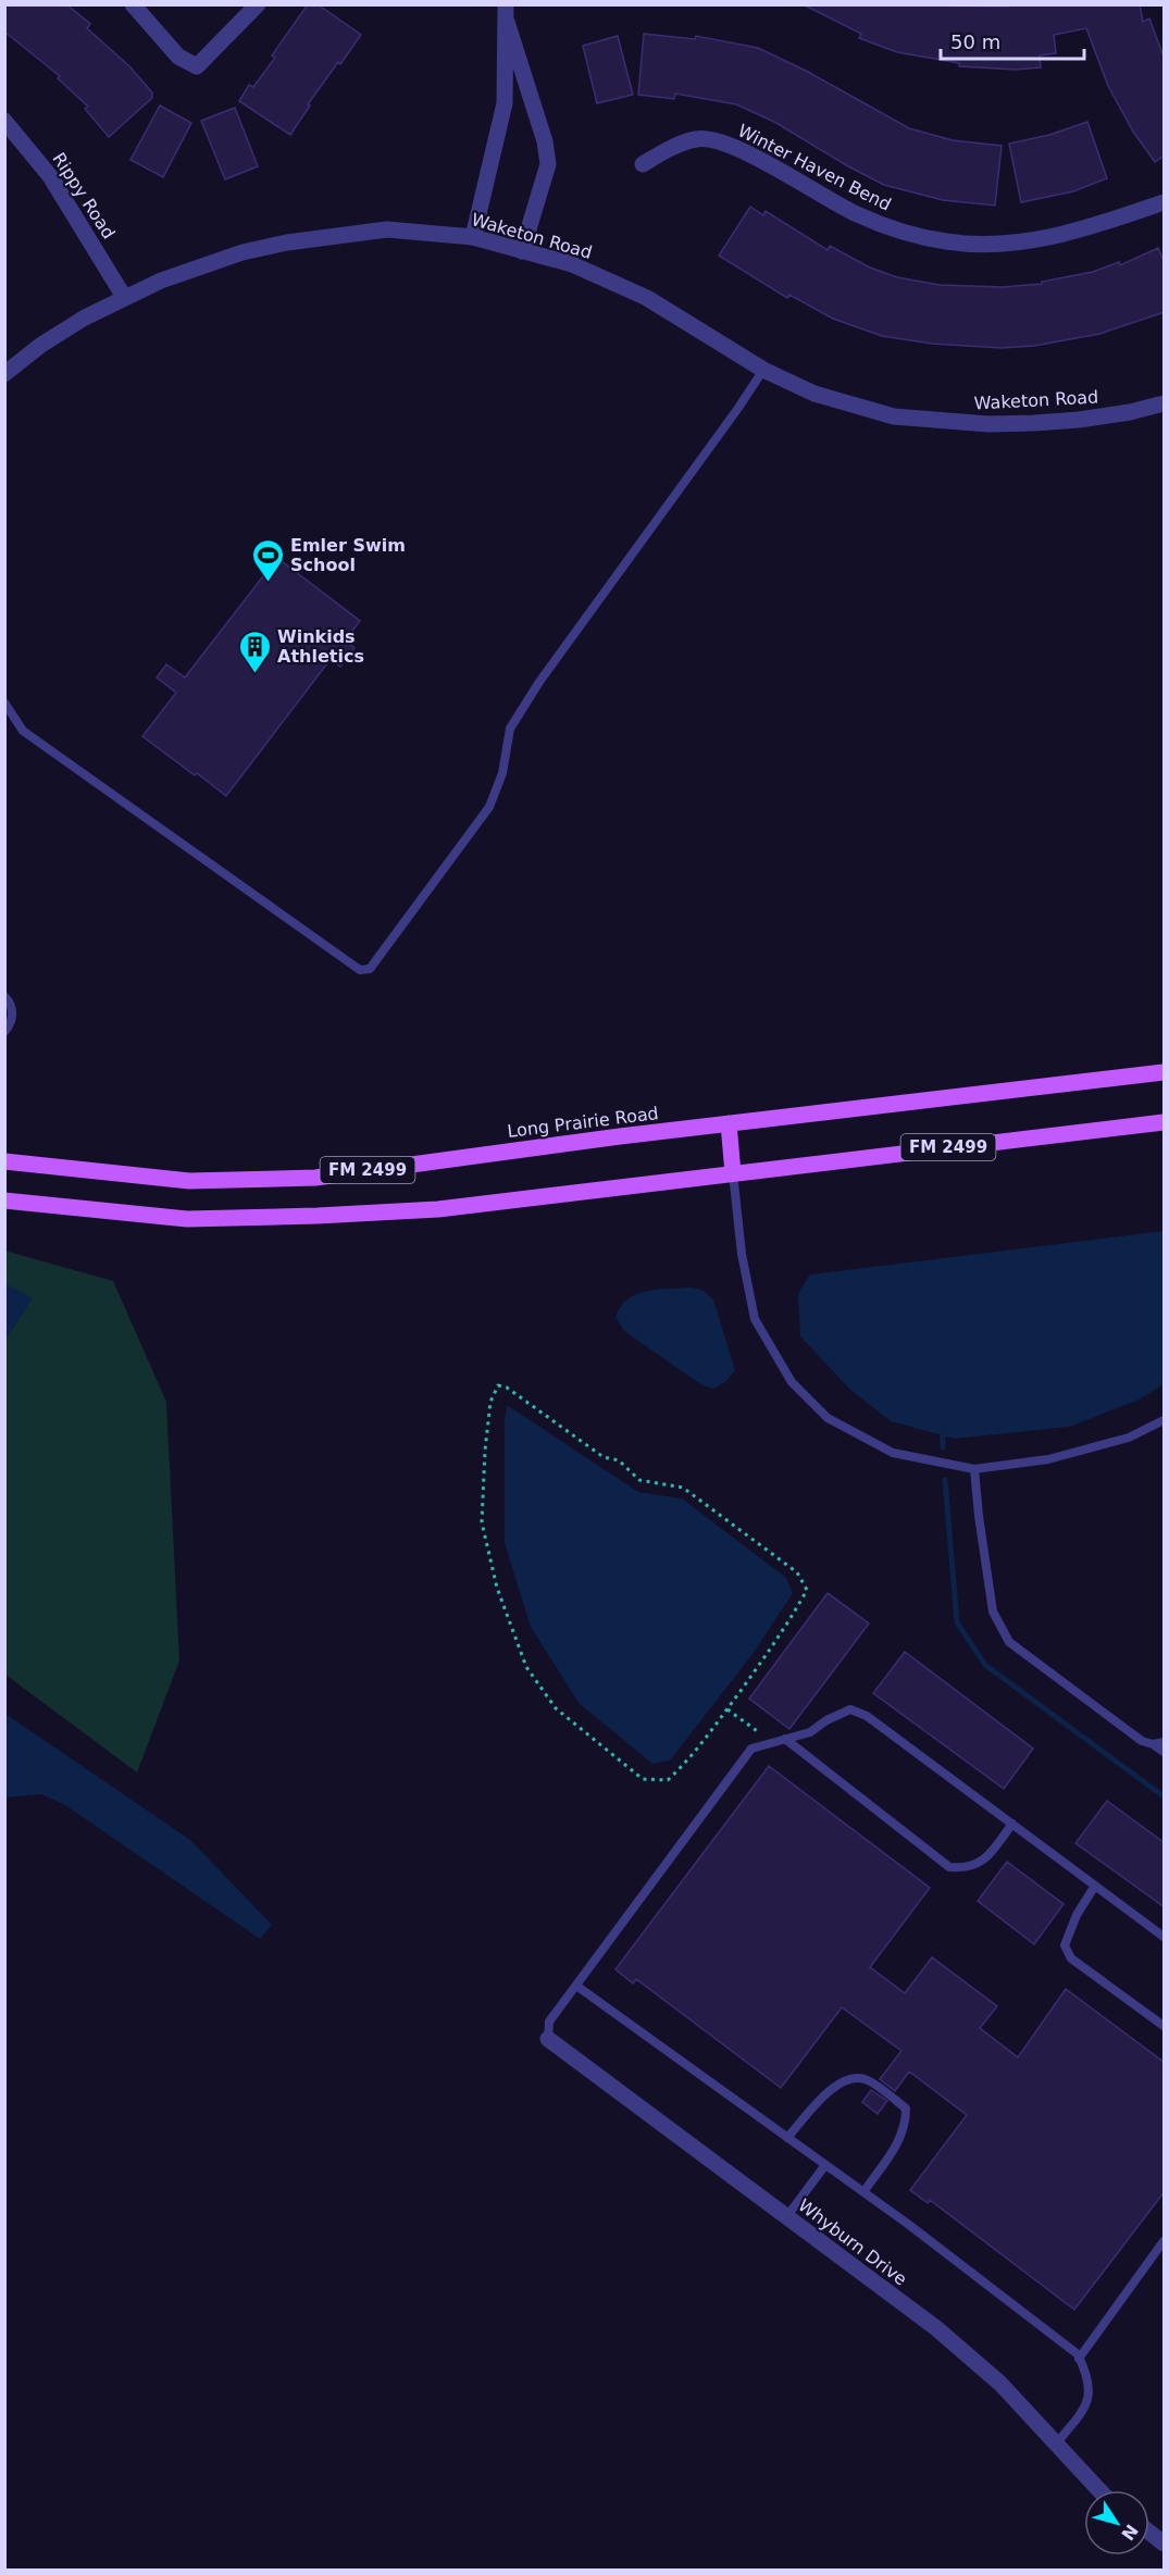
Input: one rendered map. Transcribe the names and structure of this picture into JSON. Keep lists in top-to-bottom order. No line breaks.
{"streets":{"main road":["Long Prairie Road","FM 2499"],"street":["Winter Haven Bend","Rippy Road","Waketon Road","Whyburn Drive"]},"crossings":[["Rippy Road","Waketon Road"]],"places":{"sports":["Emler Swim School"],"building":["Winkids Athletics"]},"scale_bar":"50 m","north":"bottom right"}
